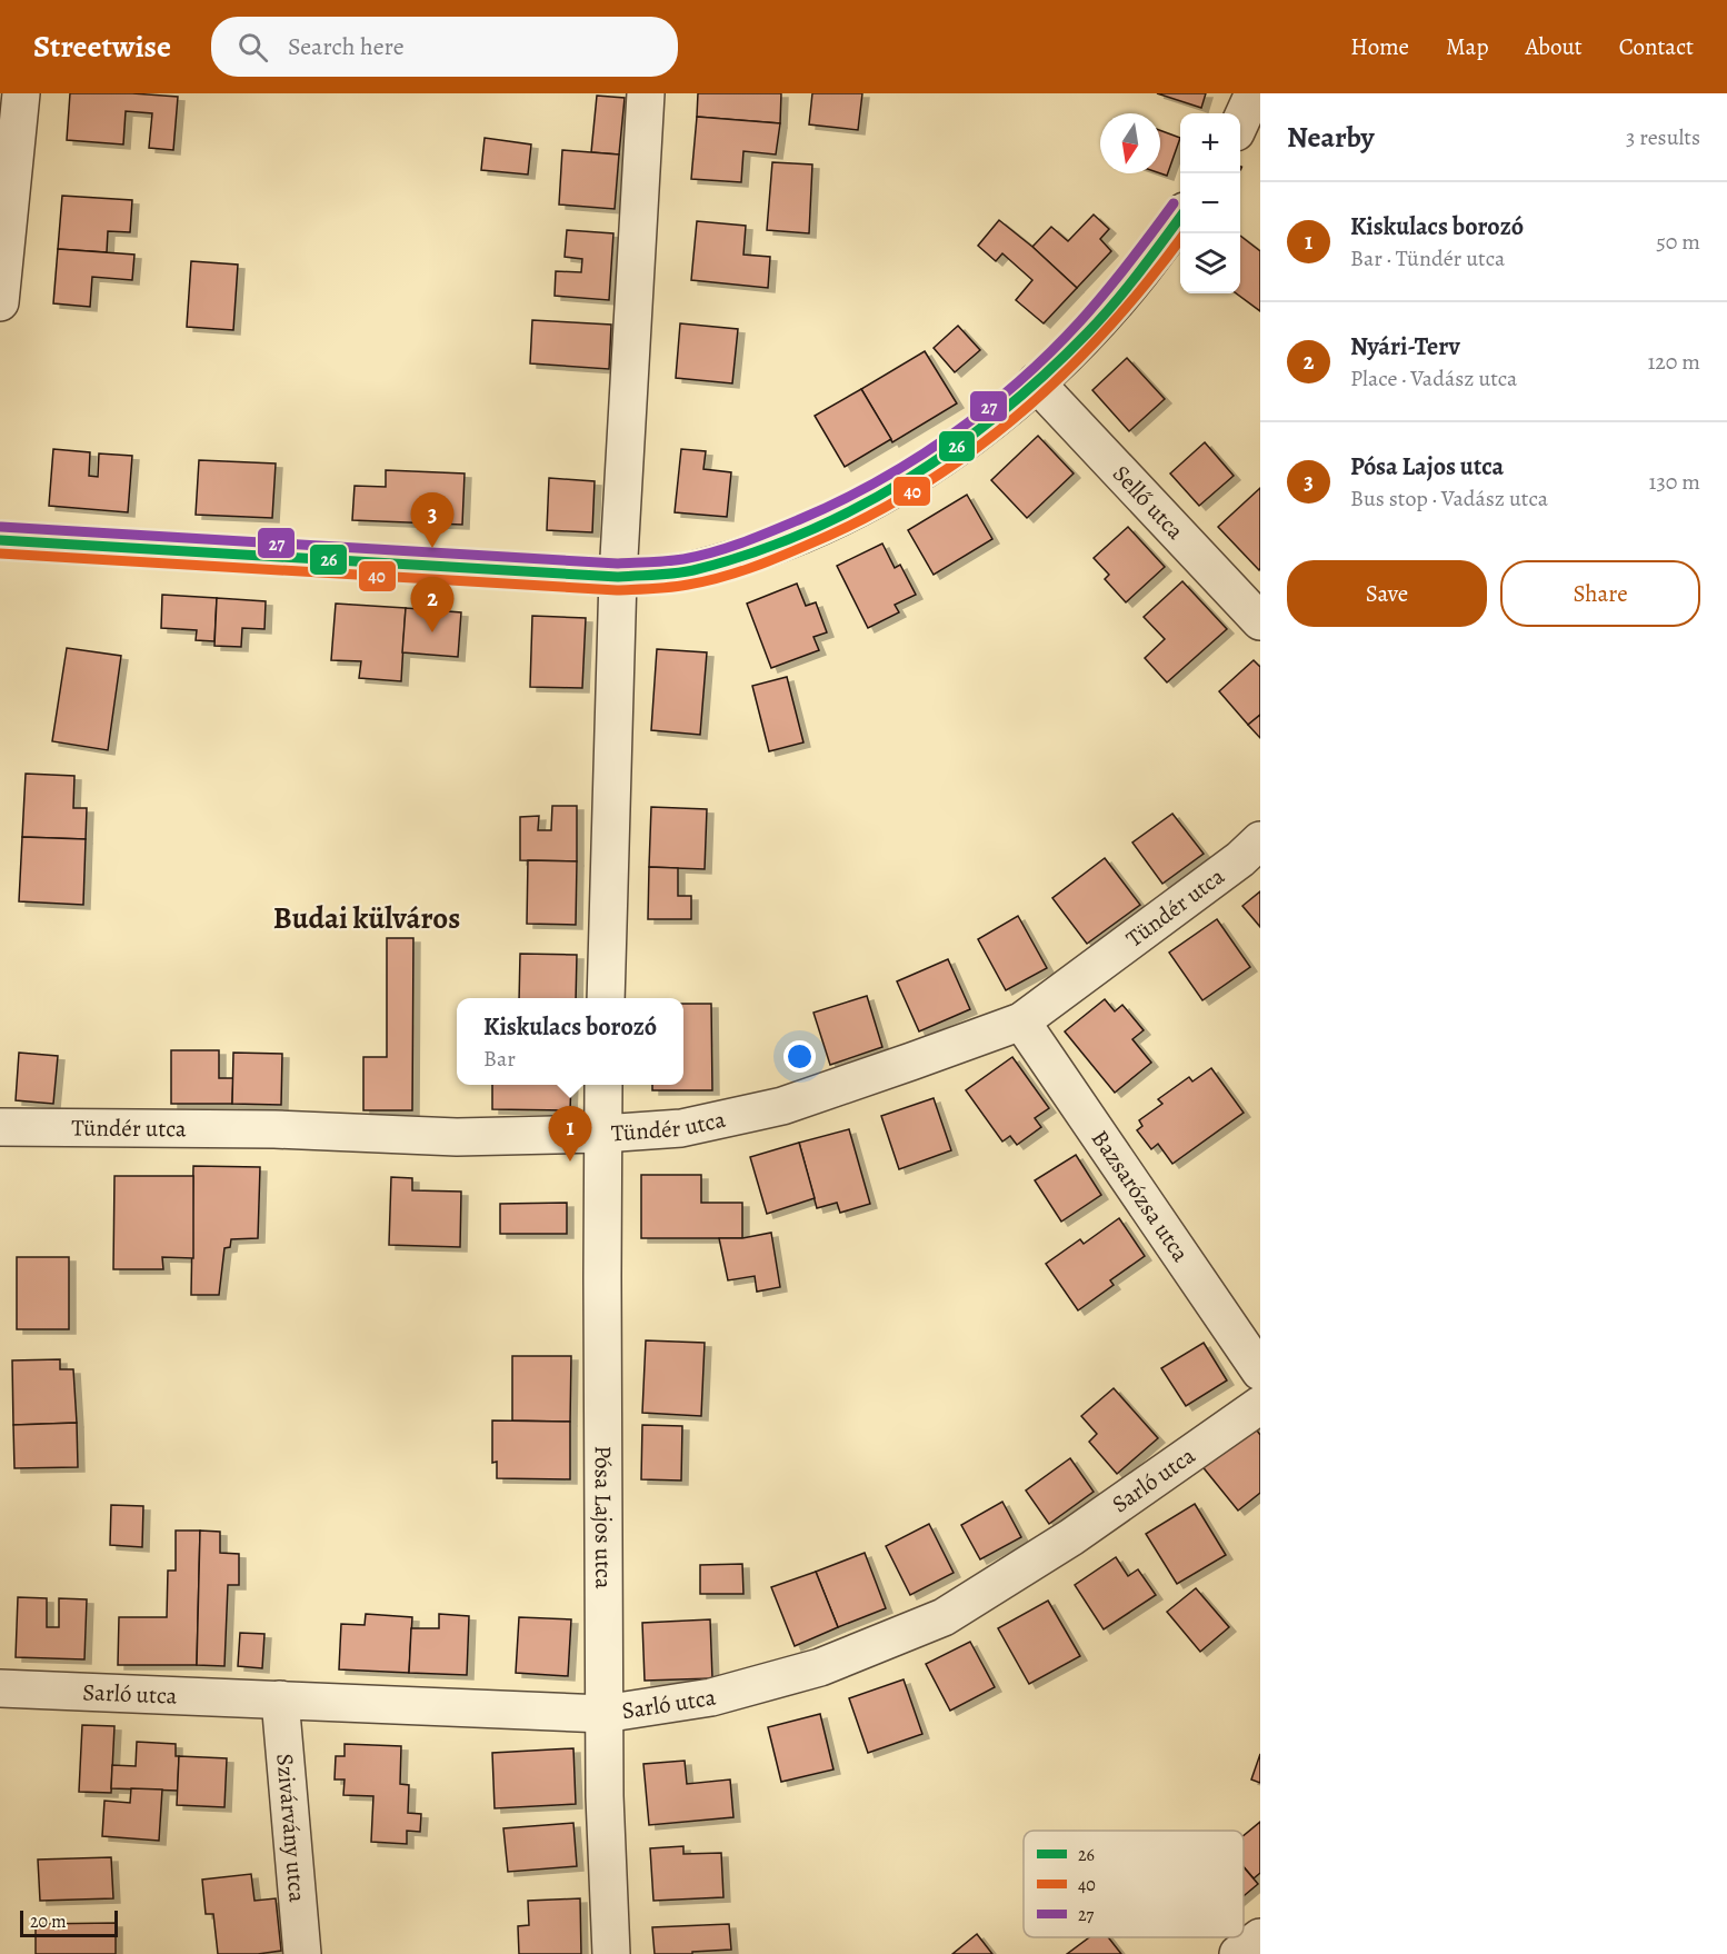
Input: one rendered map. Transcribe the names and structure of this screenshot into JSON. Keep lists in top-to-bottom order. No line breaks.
{"streets":{"street":["Sellő utca","Tündér utca","Bazsarózsa utca","Sarló utca","Pósa Lajos utca","Szivárvány utca"]},"crossings":[["Tündér utca","Bazsarózsa utca"],["Tündér utca","Pósa Lajos utca"],["Sarló utca","Pósa Lajos utca"],["Sarló utca","Szivárvány utca"]],"districts":["Budai külváros"],"lines":["transit line 27","transit line 26","transit line 40"],"legend":["26","40","27"],"scale_bar":"20 m","north":"bottom","page":{"header":"Streetwise","search":"Search here","nav":["Home","Map","About","Contact"],"heading":["Nearby","3 results"],"map_buttons":["+","−"],"list":[{"mark":"1","name":"Kiskulacs borozó","note":"Bar · Tündér utca","value":"50 m"},{"mark":"2","name":"Nyári-Terv","note":"Place · Vadász utca","value":"120 m"},{"mark":"3","name":"Pósa Lajos utca","note":"Bus stop · Vadász utca","value":"130 m"}],"pins":["3","2","1"],"buttons":["Save","Share"],"popup":["Kiskulacs borozó","Bar"],"scale":"20 m"}}
